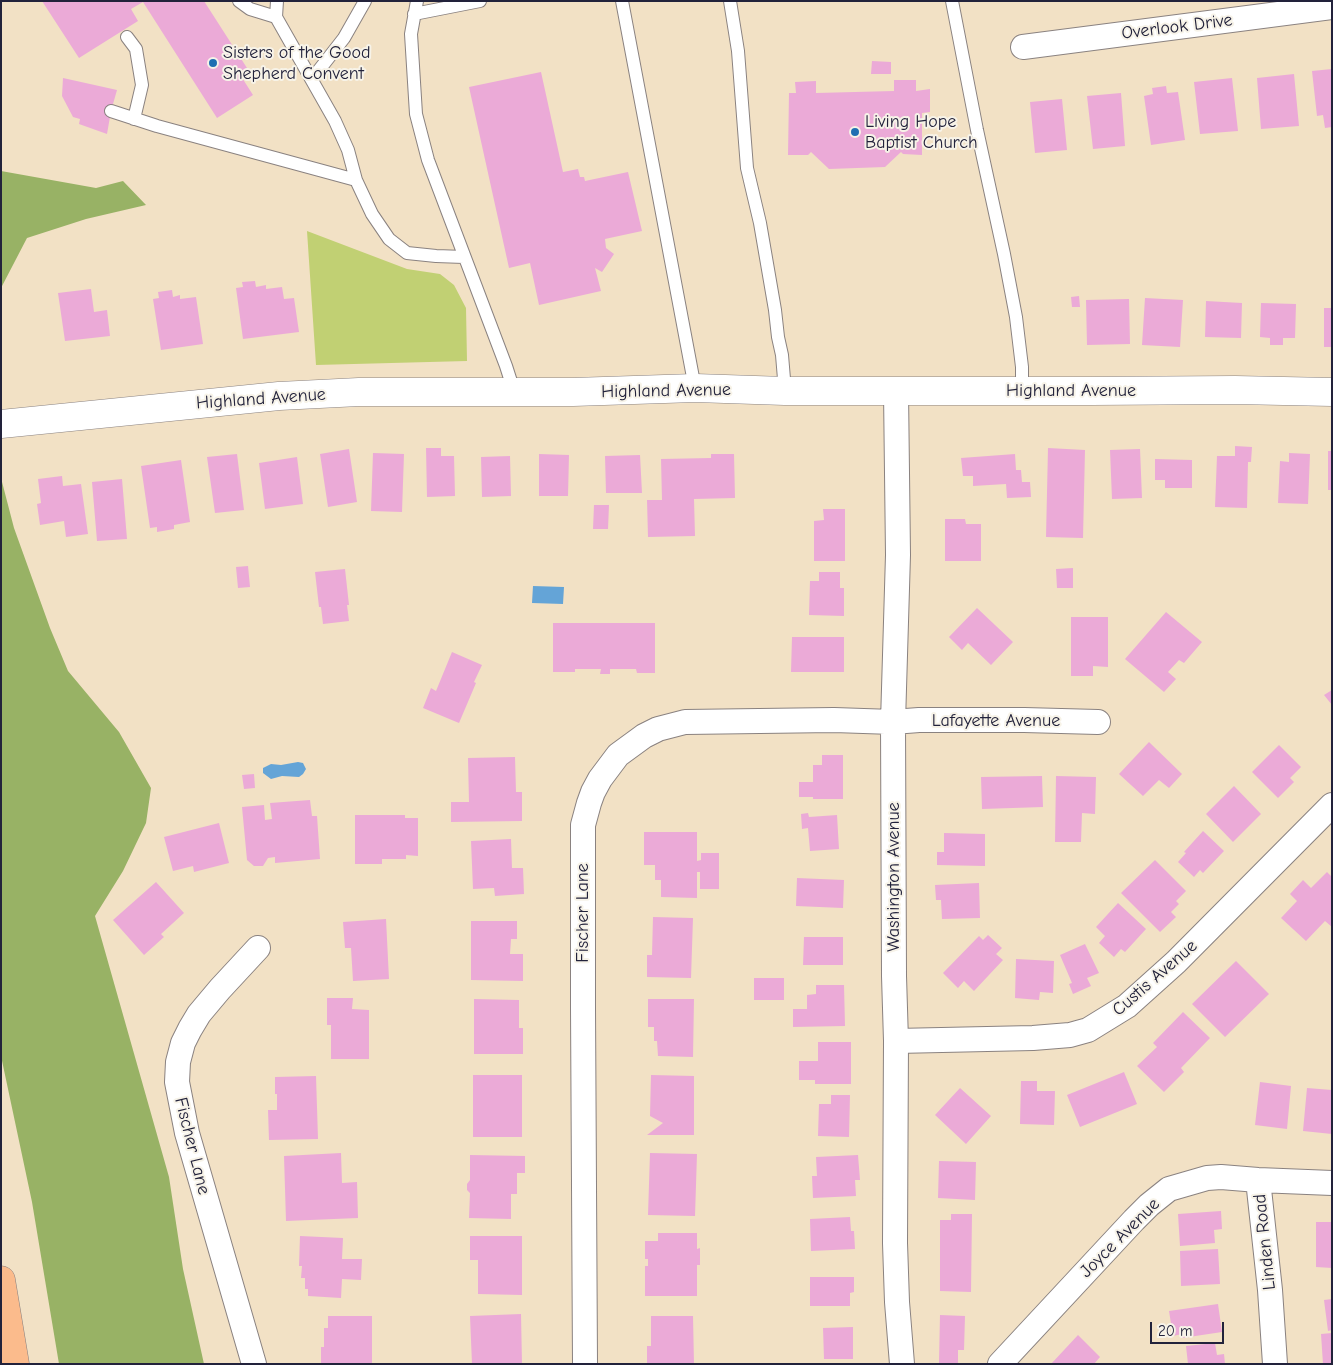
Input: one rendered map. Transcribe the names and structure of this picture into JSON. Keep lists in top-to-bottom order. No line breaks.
{"streets":{"street":["Overlook Drive","Highland Avenue","Lafayette Avenue","Washington Avenue","Fischer Lane","Custis Avenue","Joyce Avenue","Linden Road"]},"crossings":[["Highland Avenue","Washington Avenue"],["Lafayette Avenue","Washington Avenue"],["Lafayette Avenue","Fischer Lane"],["Washington Avenue","Fischer Lane"],["Washington Avenue","Custis Avenue"],["Joyce Avenue","Linden Road"]],"places":["Sisters of the Good Shepherd Convent","Living Hope Baptist Church"],"scale_bar":"20 m"}
